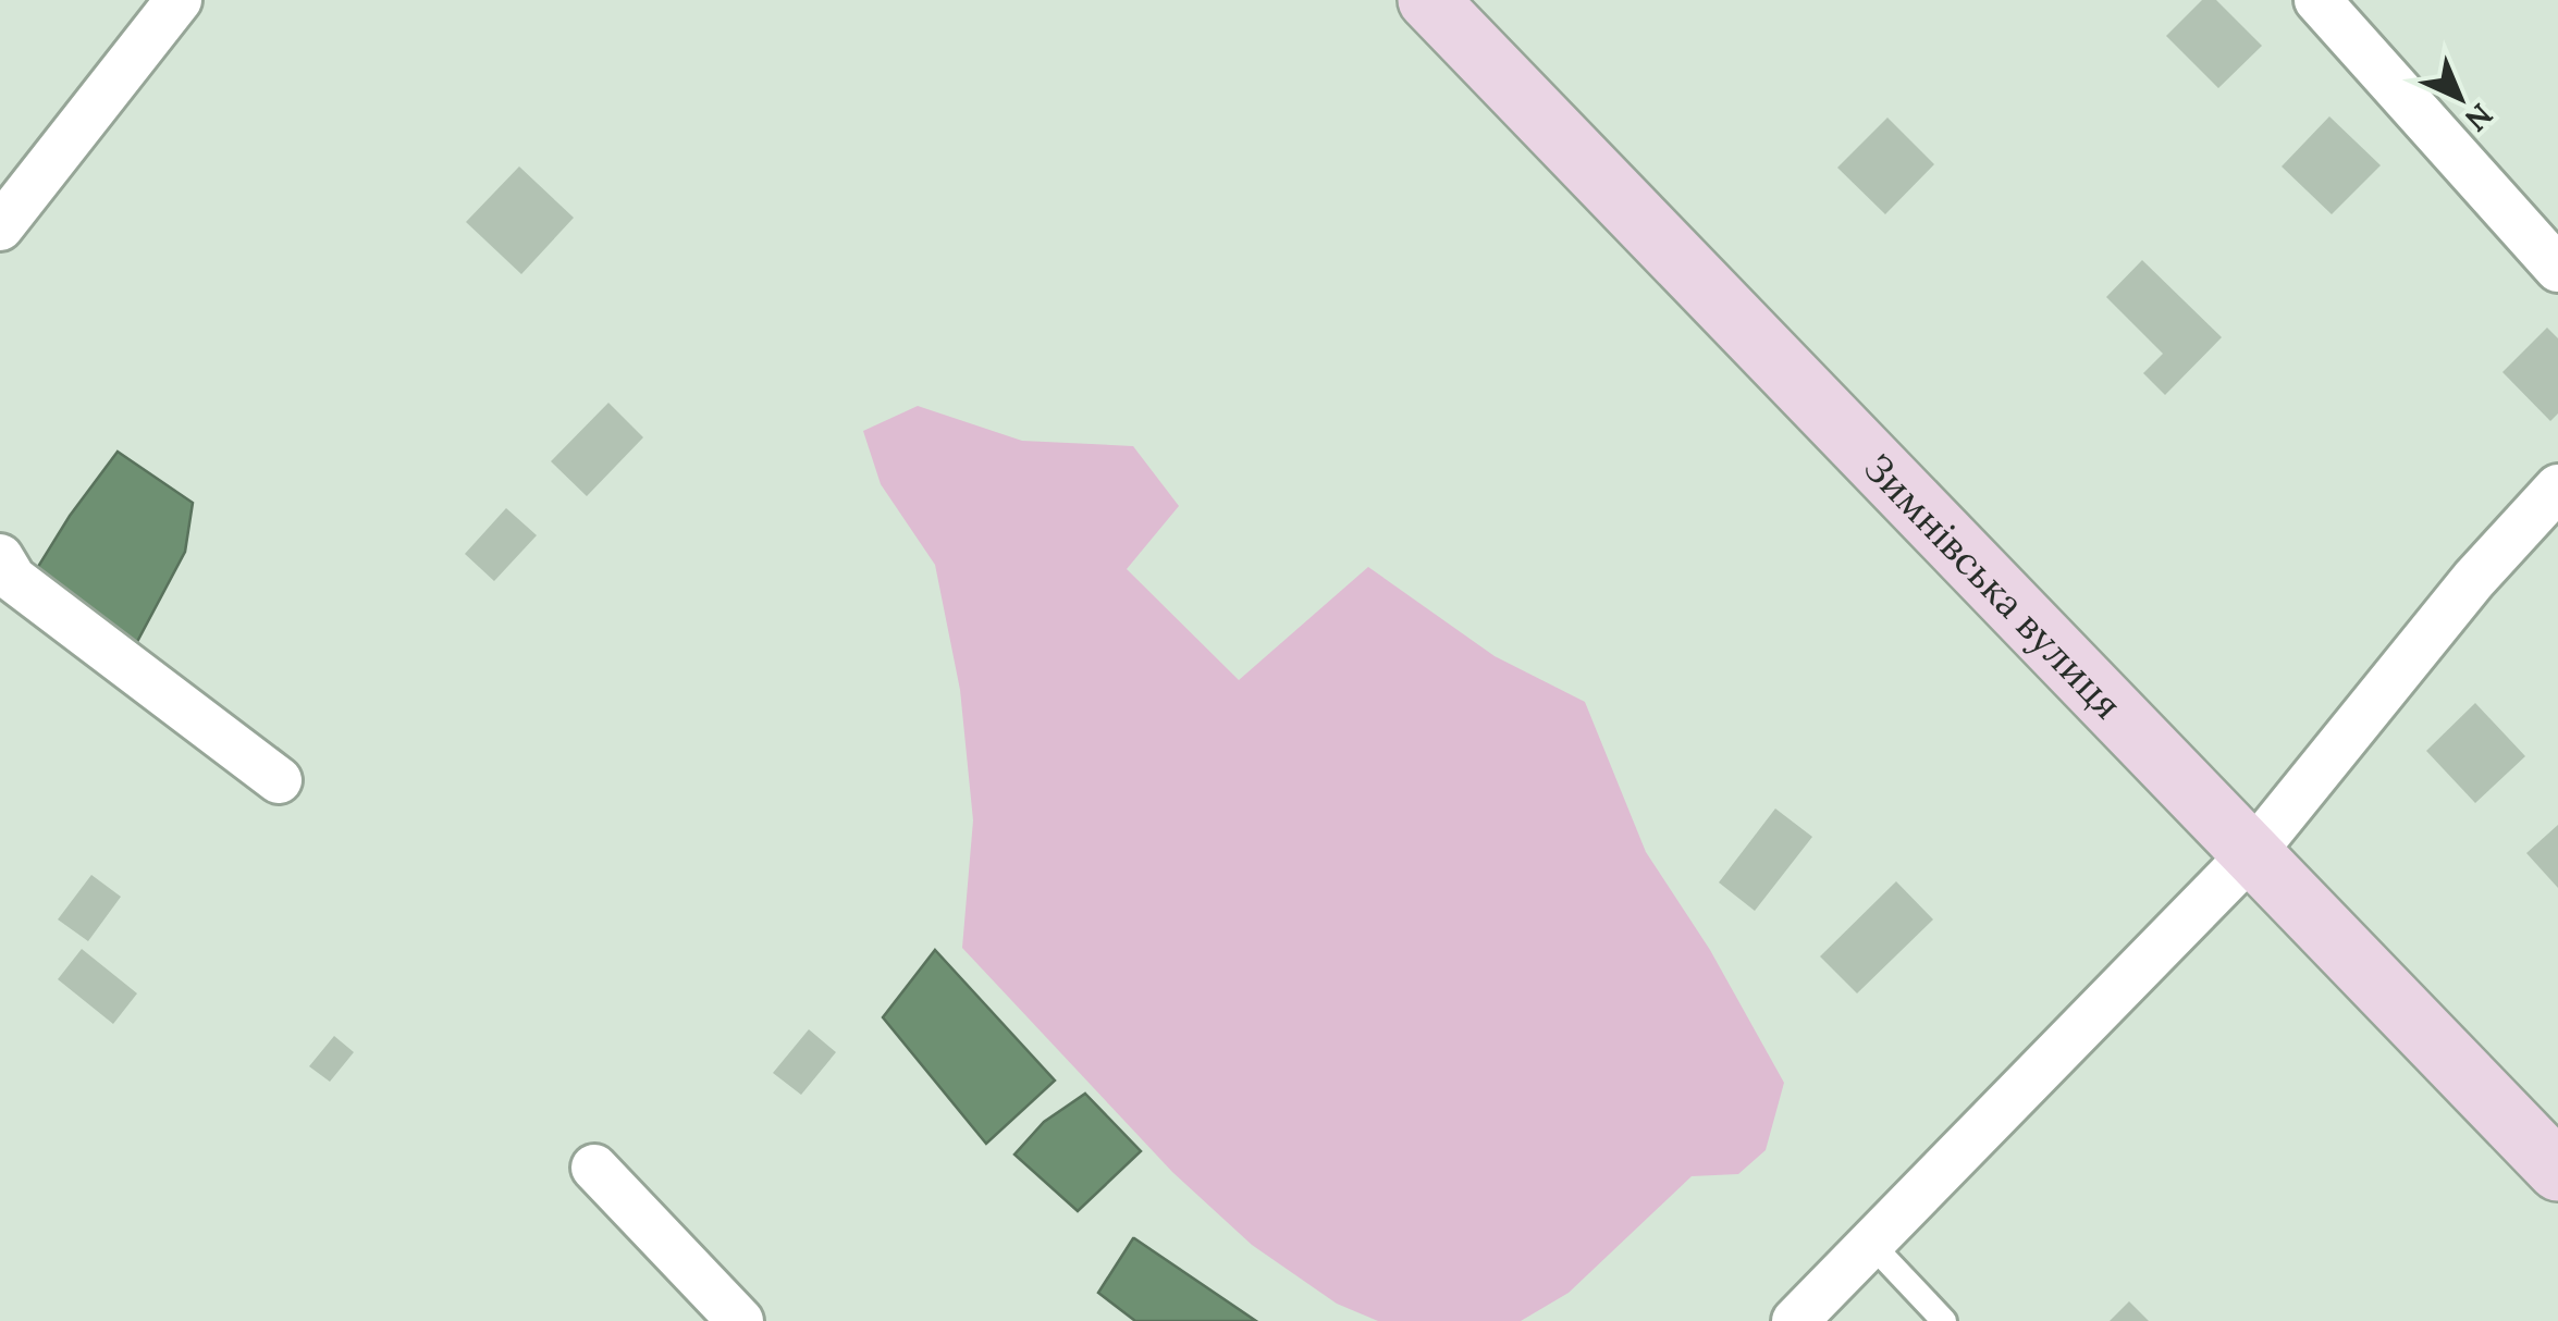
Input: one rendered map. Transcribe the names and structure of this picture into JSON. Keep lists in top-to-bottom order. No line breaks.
{"streets":{"main road":["Зимнівська вулиця"]},"north":"bottom right"}
